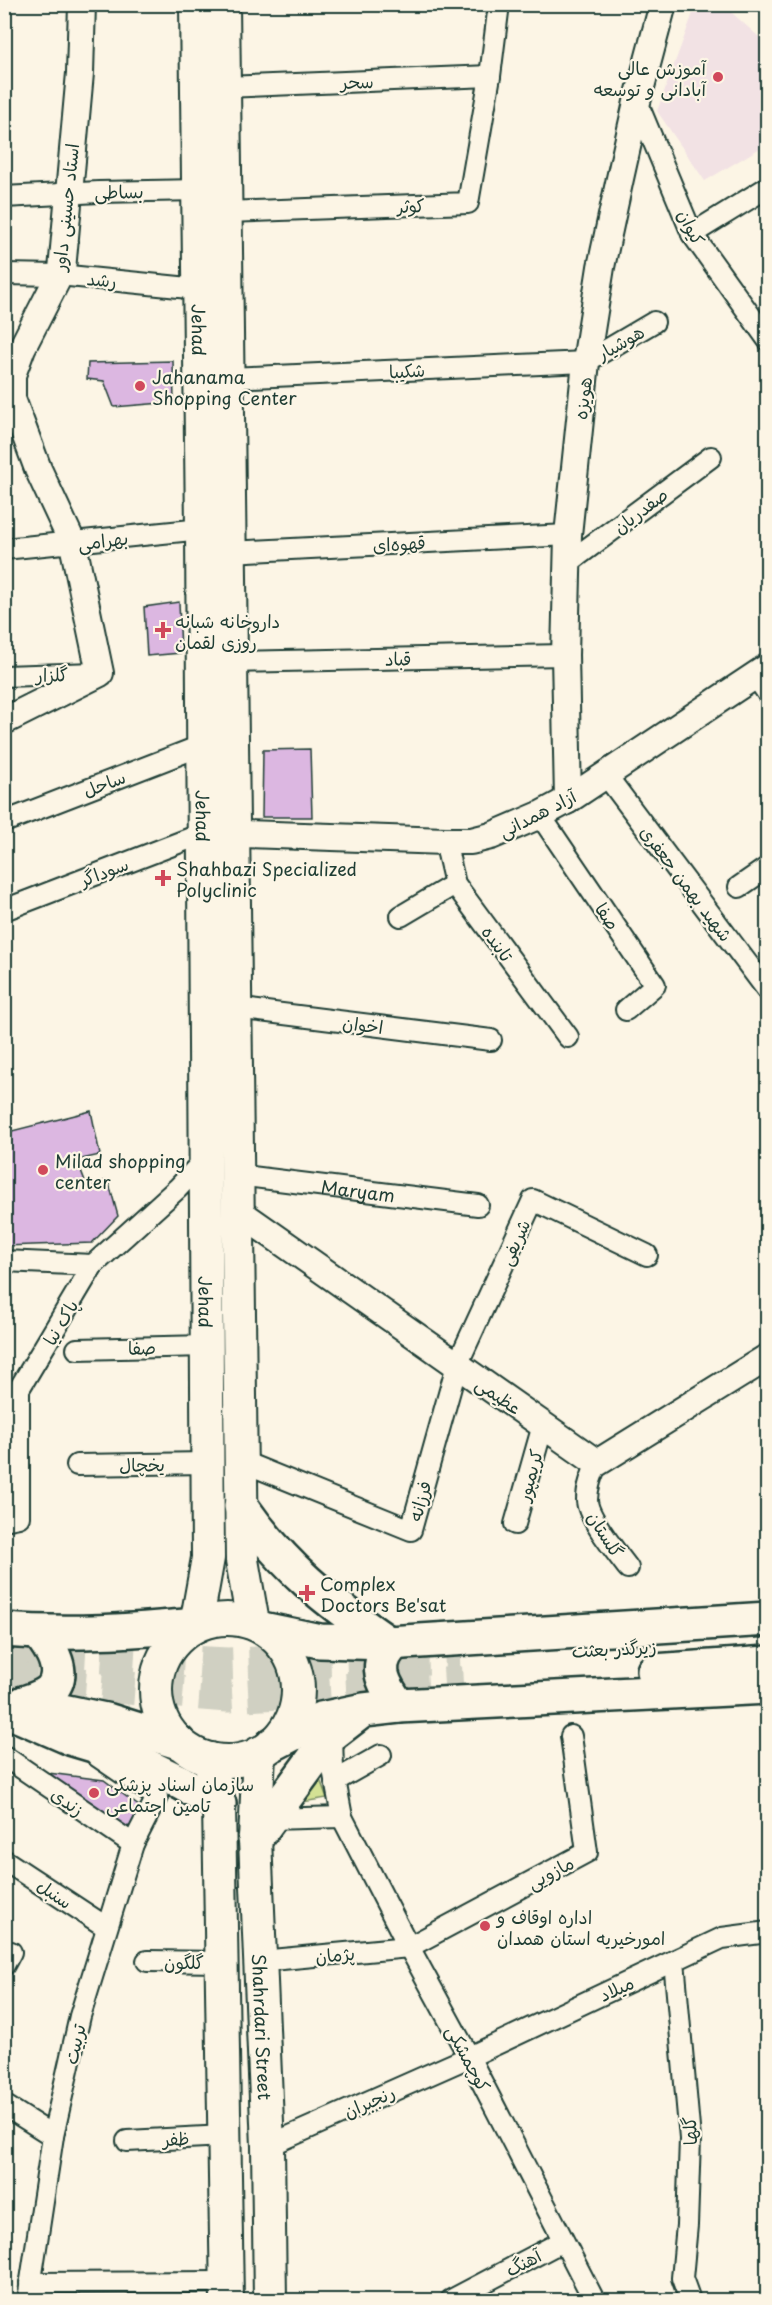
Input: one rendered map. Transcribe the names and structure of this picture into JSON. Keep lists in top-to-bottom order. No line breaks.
{"streets":{"highway":["زیرگذر بعثت"],"main road":["Jehad","Shahrdari Street"],"street":["سحر","بساطی","کوثر","استاد حسینی داور","کیوان","رشد","هوشیار","شکیبا","هویزه","صفدریان","بهرامی","قهوه‌ای","قباد","گلزار","ساحل","آزاد همدانی","سوداگر","شهید بهمن جعفری","صفا","تابنده","اخوان","Maryam","شریفی","پاک نیا","عظیمی","یخچال","کریمپور","فرزانه","گلستان","زندی","مازویی","سنبل","پژمان","گلگون","میلاد","تربیت","کوچمشکی","رنجبران","گلها","ظفر","آهنگ"]},"crossings":[["سحر","کوثر"],["سحر","Jehad"],["بساطی","استاد حسینی داور"],["بساطی","Jehad"],["کوثر","Jehad"],["استاد حسینی داور","رشد"],["استاد حسینی داور","بهرامی"],["استاد حسینی داور","گلزار"],["کیوان","هویزه"],["رشد","Jehad"],["Jehad","شکیبا"],["Jehad","بهرامی"],["Jehad","قهوه‌ای"],["Jehad","قباد"],["Jehad","ساحل"],["Jehad","آزاد همدانی"],["Jehad","سوداگر"],["Jehad","صفا"],["Jehad","اخوان"],["Jehad","Maryam"],["Jehad","پاک نیا"],["Jehad","عظیمی"],["Jehad","یخچال"],["Jehad","فرزانه"],["Jehad","Shahrdari Street"],["هوشیار","شکیبا"],["هوشیار","هویزه"],["شکیبا","هویزه"],["هویزه","صفدریان"],["هویزه","قهوه‌ای"],["هویزه","قباد"],["هویزه","آزاد همدانی"],["آزاد همدانی","سوداگر"],["آزاد همدانی","شهید بهمن جعفری"],["آزاد همدانی","صفا"],["آزاد همدانی","تابنده"],["شریفی","عظیمی"],["شریفی","فرزانه"],["عظیمی","کریمپور"],["عظیمی","فرزانه"],["عظیمی","گلستان"],["زندی","تربیت"],["مازویی","پژمان"],["مازویی","کوچمشکی"],["سنبل","تربیت"],["پژمان","Shahrdari Street"],["پژمان","کوچمشکی"],["میلاد","کوچمشکی"],["میلاد","رنجبران"],["میلاد","گلها"],["Shahrdari Street","رنجبران"],["کوچمشکی","رنجبران"],["کوچمشکی","آهنگ"]],"places":{"other":["آموزش عالی آبادانی و توسعه","Jahanama Shopping Center","Milad shopping center","سازمان اسناد پزشکی تامین اجتماعی","اداره اوقاف و امورخیریه استان همدان"],"health":["داروخانه شبانه روزی لقمان","Shahbazi Specialized Polyclinic","Complex Doctors Be'sat"]}}
